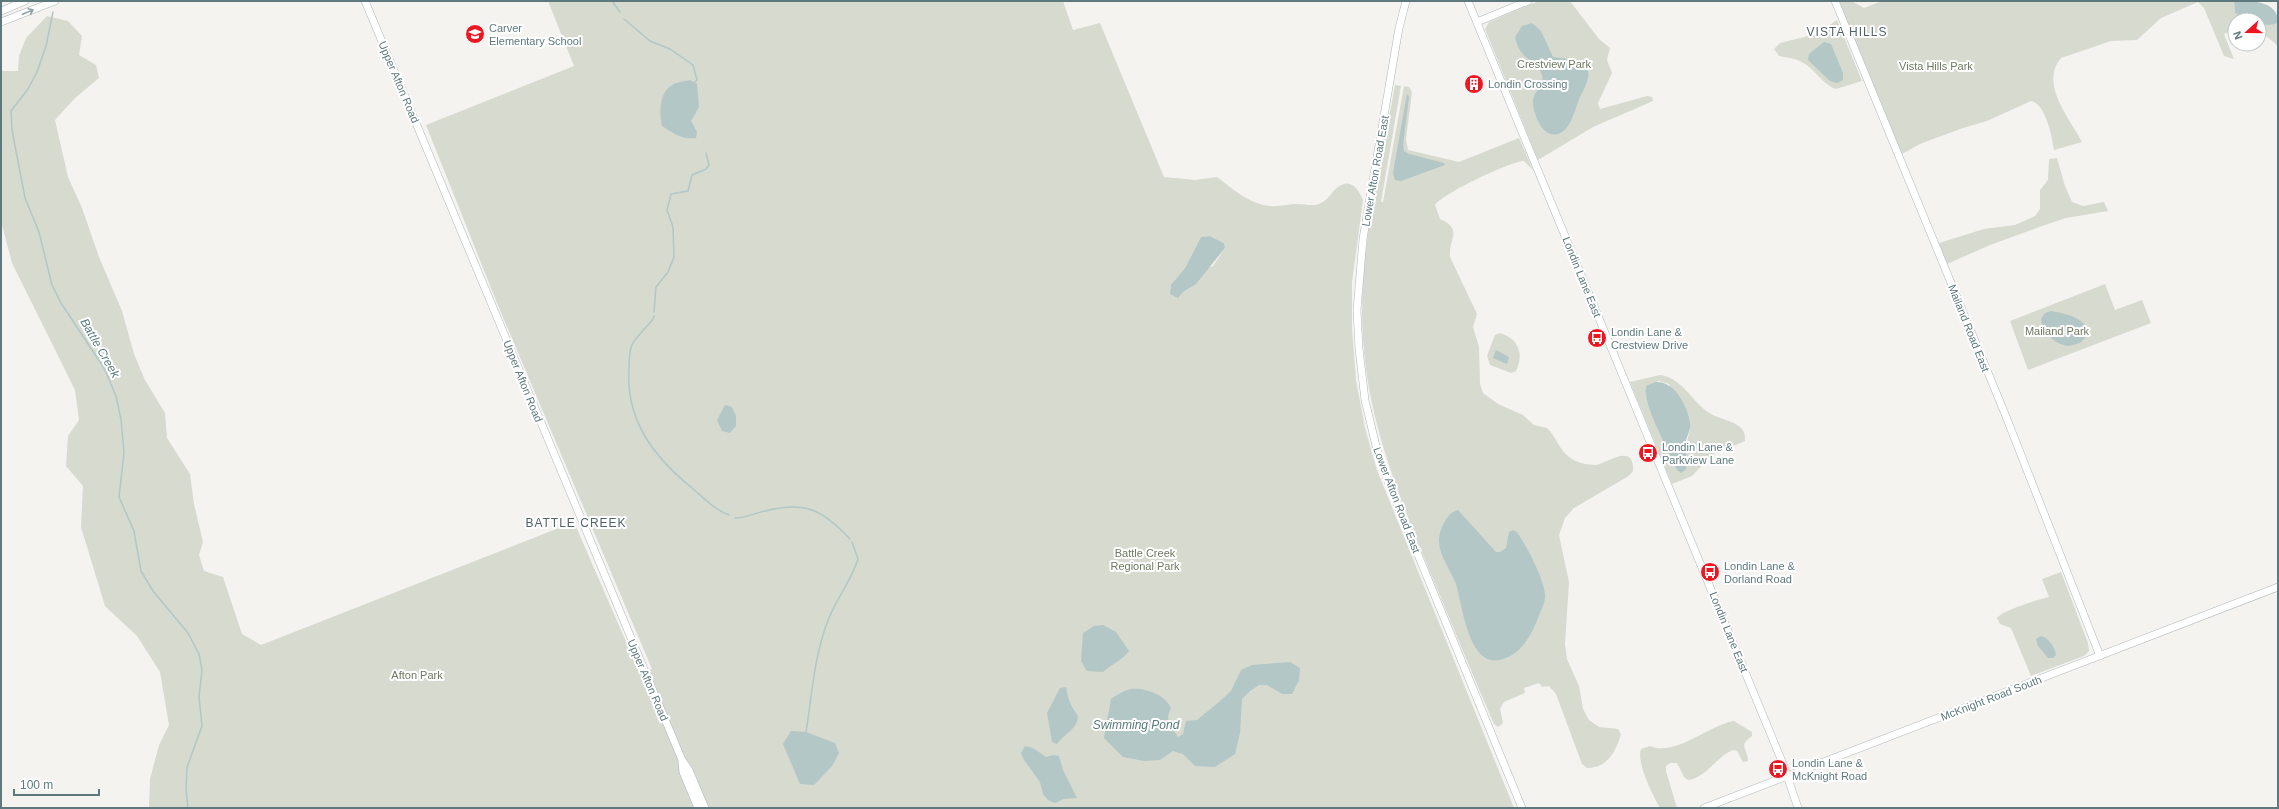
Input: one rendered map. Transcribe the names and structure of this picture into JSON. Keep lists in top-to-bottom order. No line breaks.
{"streets":{"street":["Upper Afton Road","Lower Afton Road East","Londin Lane East","Mailand Road East","McKnight Road South"]},"crossings":[["Londin Lane East","McKnight Road South"],["Mailand Road East","McKnight Road South"]],"districts":["VISTA HILLS","BATTLE CREEK"],"water":["Battle Creek","Swimming Pond"],"parks":["Crestview Park","Vista Hills Park","Mailand Park","Battle Creek Regional Park","Afton Park"],"places":{"school or university":["Carver Elementary School"],"building":["Londin Crossing"],"bus stop":["Londin Lane & Crestview Drive","Londin Lane & Parkview Lane","Londin Lane & Dorland Road","Londin Lane & McKnight Road"]},"scale_bar":"100 m","north":"left"}
